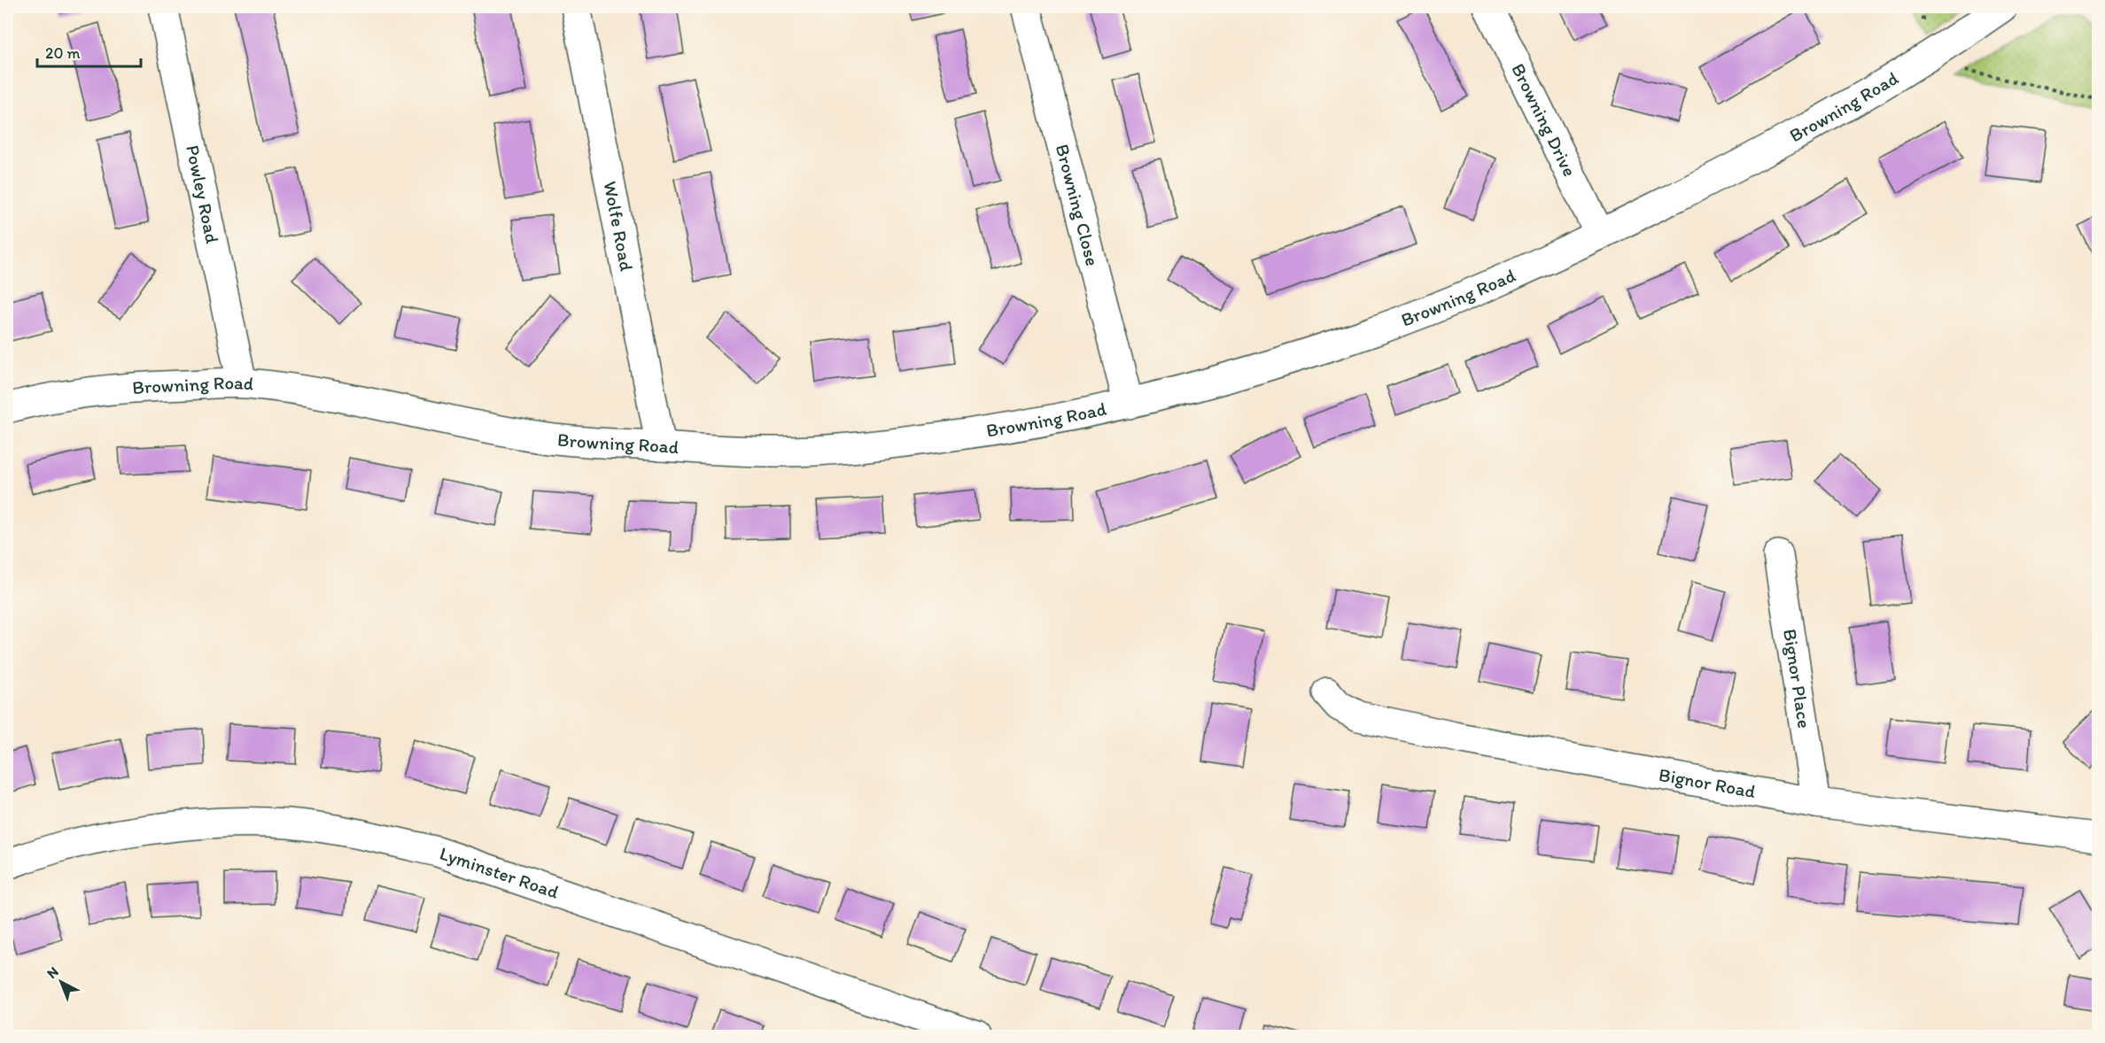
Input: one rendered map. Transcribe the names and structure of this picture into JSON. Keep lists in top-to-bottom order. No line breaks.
{"streets":{"street":["Browning Road","Browning Drive","Powley Road","Browning Close","Wolfe Road","Bignor Place","Bignor Road","Lyminster Road"]},"crossings":[["Browning Road","Browning Drive"],["Browning Road","Powley Road"],["Browning Road","Browning Close"],["Browning Road","Wolfe Road"],["Bignor Place","Bignor Road"]],"scale_bar":"20 m","north":"top left"}
